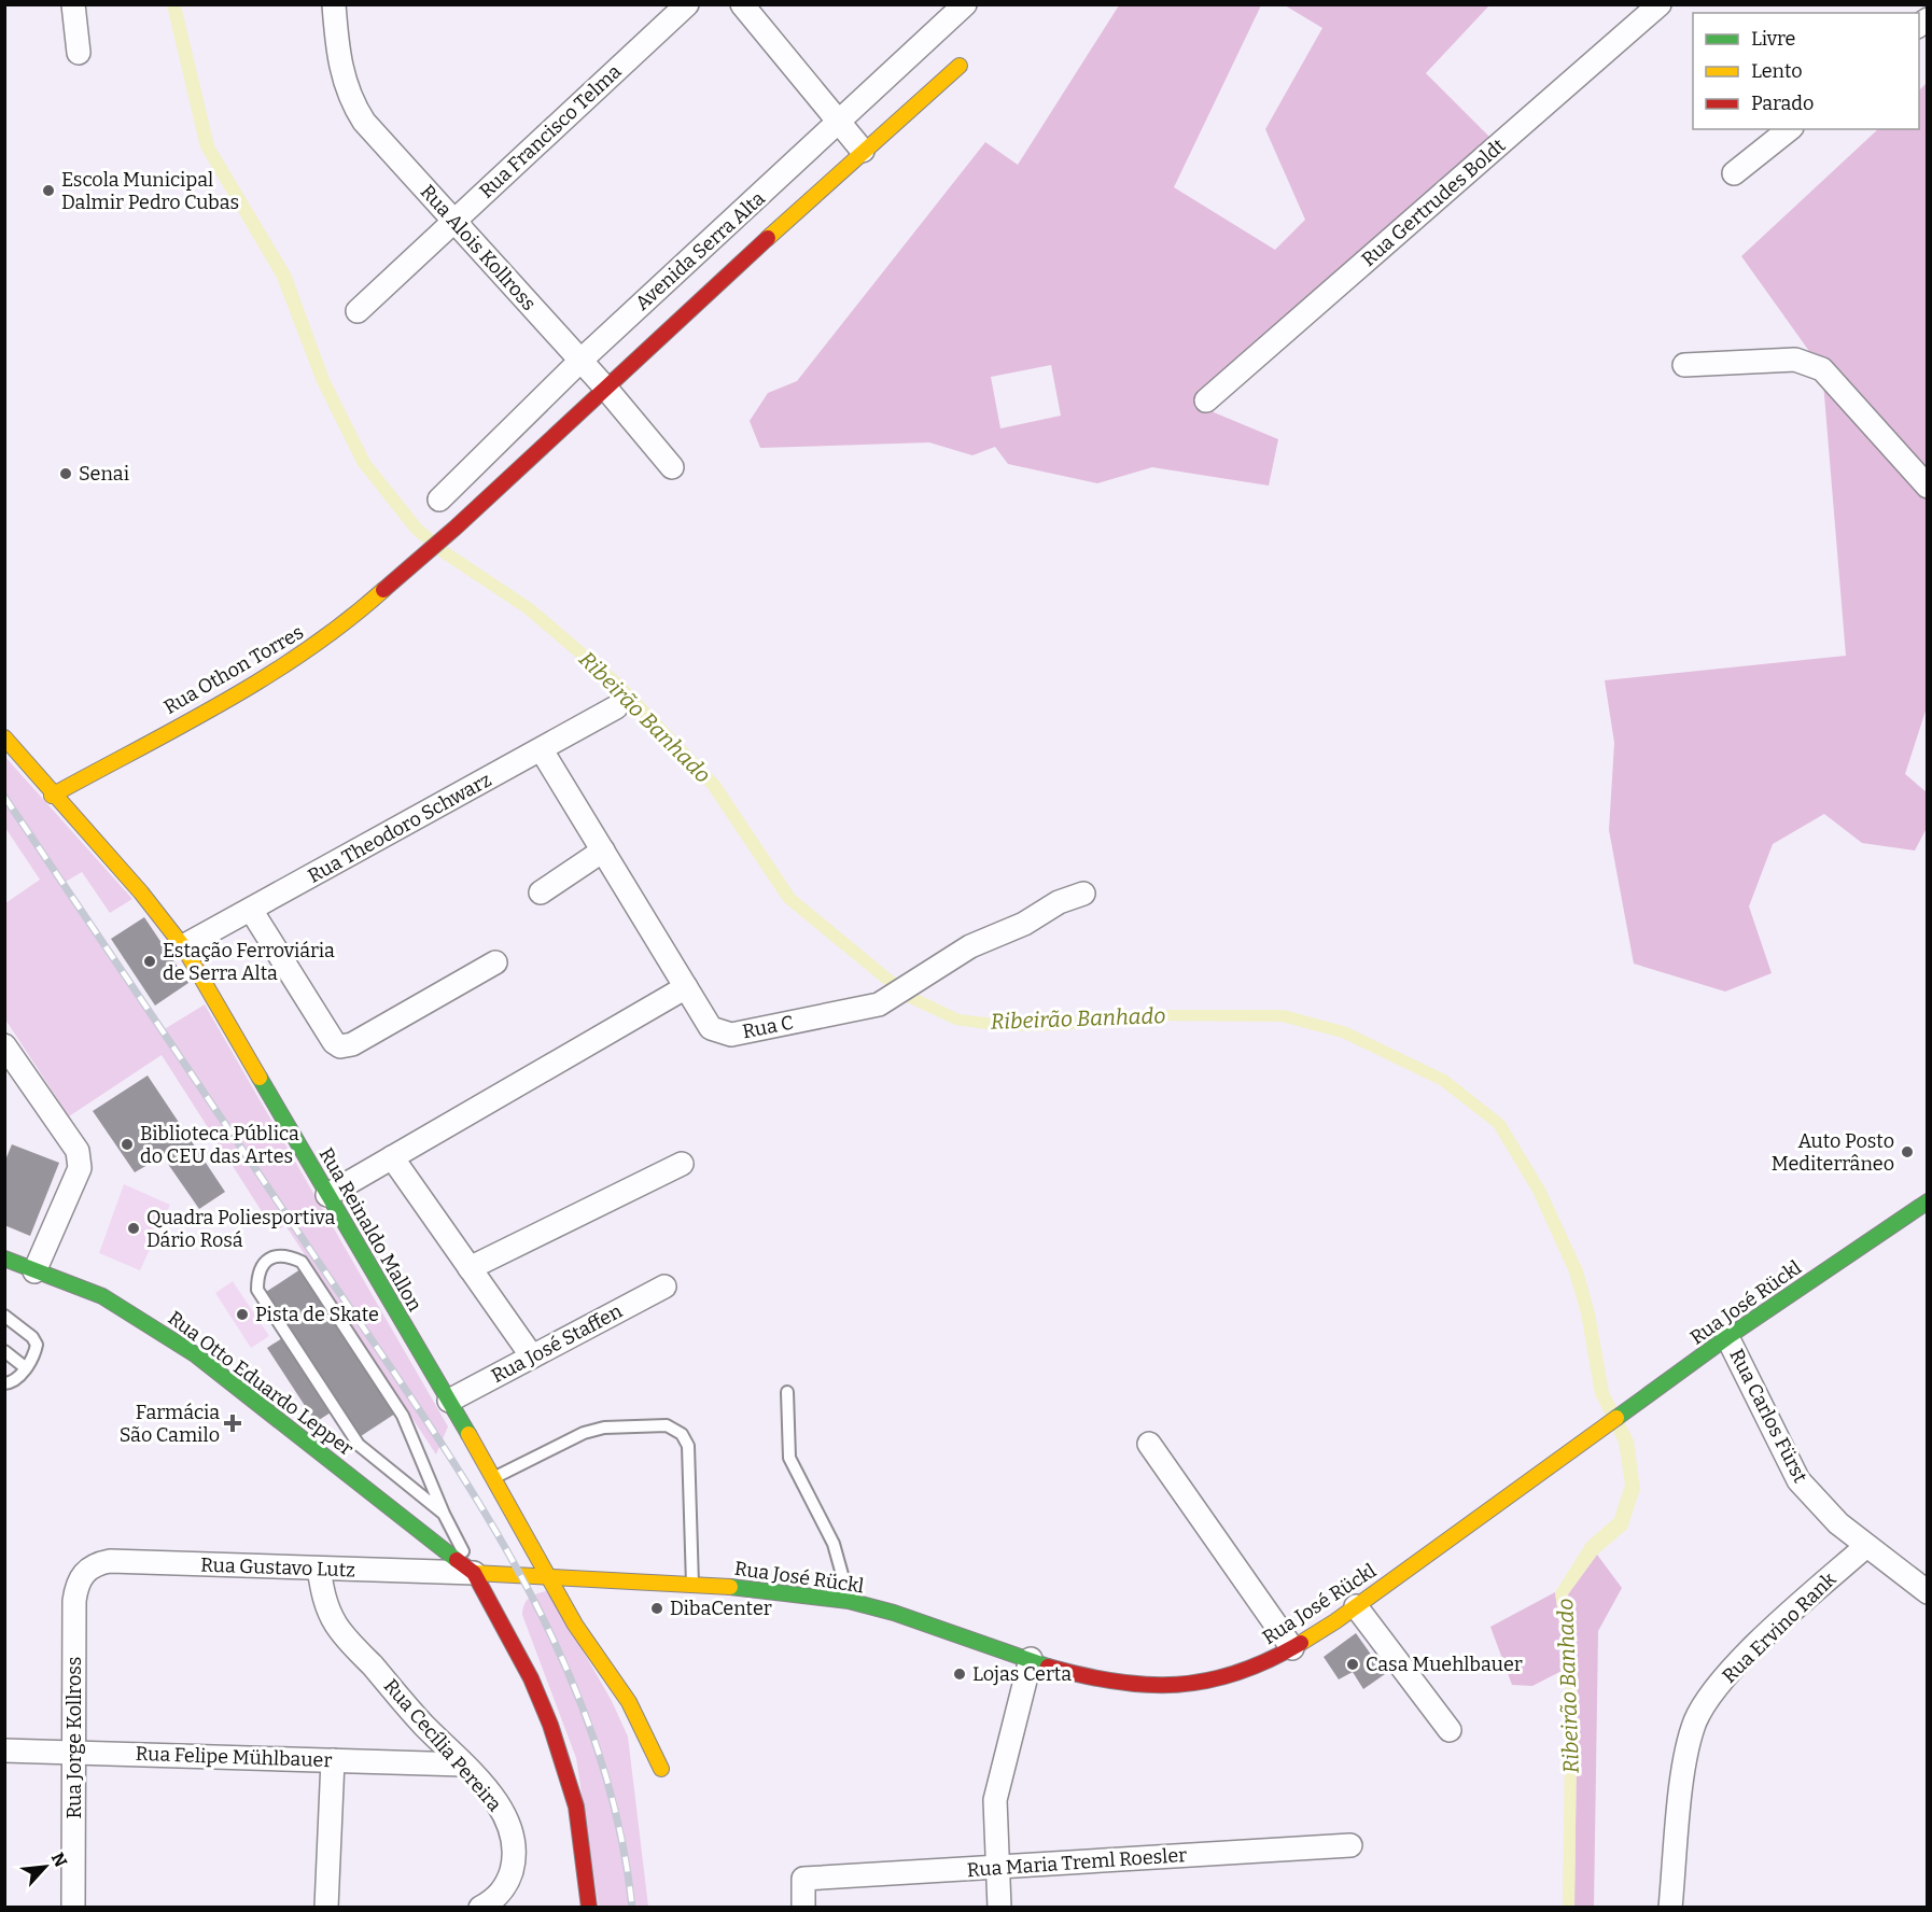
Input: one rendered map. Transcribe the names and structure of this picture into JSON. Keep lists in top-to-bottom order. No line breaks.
{"streets":{"street":["Rua Francisco Telma","Rua Gertrudes Boldt","Rua Alois Kollross","Avenida Serra Alta","Rua Othon Torres","Rua Theodoro Schwarz","Rua C","Rua Reinaldo Mallon","Rua José Rückl","Rua José Staffen","Rua Otto Eduardo Lepper","Rua Carlos Fürst","Rua Gustavo Lutz","Rua Ervino Rank","Rua Jorge Kollross","Rua Cecília Pereira","Rua Felipe Mühlbauer","Rua Maria Treml Roesler"]},"crossings":[["Rua Francisco Telma","Rua Alois Kollross"],["Rua Alois Kollross","Avenida Serra Alta"],["Avenida Serra Alta","Rua Othon Torres"],["Rua Othon Torres","Rua Reinaldo Mallon"],["Rua Theodoro Schwarz","Rua C"],["Rua Theodoro Schwarz","Rua Reinaldo Mallon"],["Rua Reinaldo Mallon","Rua José Rückl"],["Rua Reinaldo Mallon","Rua José Staffen"],["Rua José Rückl","Rua Otto Eduardo Lepper"],["Rua José Rückl","Rua Carlos Fürst"],["Rua José Rückl","Rua Gustavo Lutz"],["Rua Otto Eduardo Lepper","Rua Gustavo Lutz"],["Rua Carlos Fürst","Rua Ervino Rank"],["Rua Gustavo Lutz","Rua Jorge Kollross"],["Rua Gustavo Lutz","Rua Cecília Pereira"],["Rua Jorge Kollross","Rua Felipe Mühlbauer"],["Rua Cecília Pereira","Rua Felipe Mühlbauer"]],"water":["Ribeirão Banhado"],"places":{"other":["Escola Municipal Dalmir Pedro Cubas","Senai","Estação Ferroviária de Serra Alta","Biblioteca Pública do CEU das Artes","Auto Posto Mediterrâneo","Quadra Poliesportiva Dário Rosá","Pista de Skate","DibaCenter","Casa Muehlbauer","Lojas Certa"],"health":["Farmácia São Camilo"]},"legend":["Livre","Lento","Parado"],"north":"top right"}
